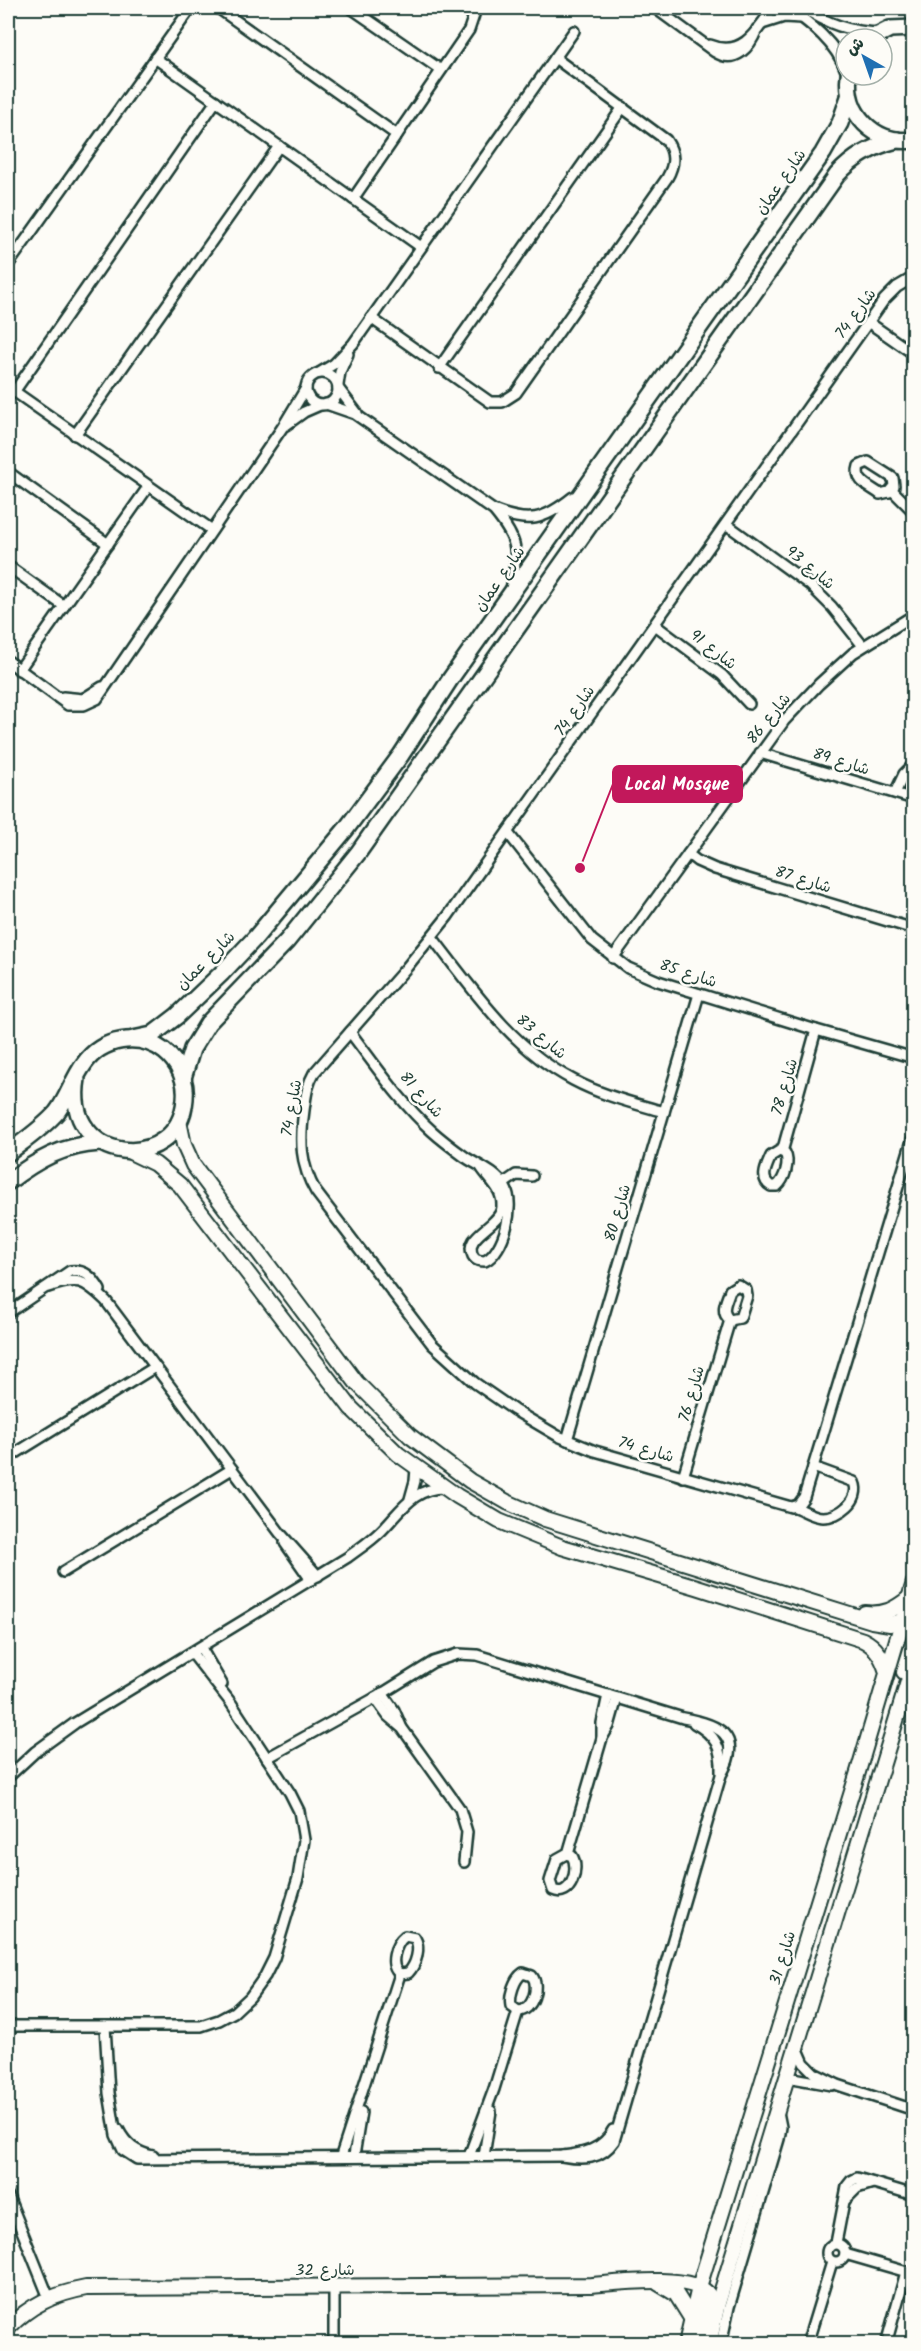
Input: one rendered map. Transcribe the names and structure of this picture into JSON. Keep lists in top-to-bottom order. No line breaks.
{"streets":{"main road":["شارع عمان"],"street":["شارع 74","شارع 93","شارع 91","شارع 86","شارع 89","شارع 87","شارع 85","شارع 83","شارع 78","شارع 81","شارع 80","شارع 76","شارع 31","شارع 32"]},"crossings":[["شارع 74","شارع 93"],["شارع 74","شارع 91"],["شارع 74","شارع 85"],["شارع 74","شارع 83"],["شارع 74","شارع 81"],["شارع 74","شارع 80"],["شارع 74","شارع 76"],["شارع 93","شارع 86"],["شارع 86","شارع 89"],["شارع 86","شارع 87"],["شارع 86","شارع 85"],["شارع 85","شارع 78"],["شارع 85","شارع 80"],["شارع 83","شارع 80"],["شارع 31","شارع 32"]],"places":["Local Mosque"],"north":"top left"}
